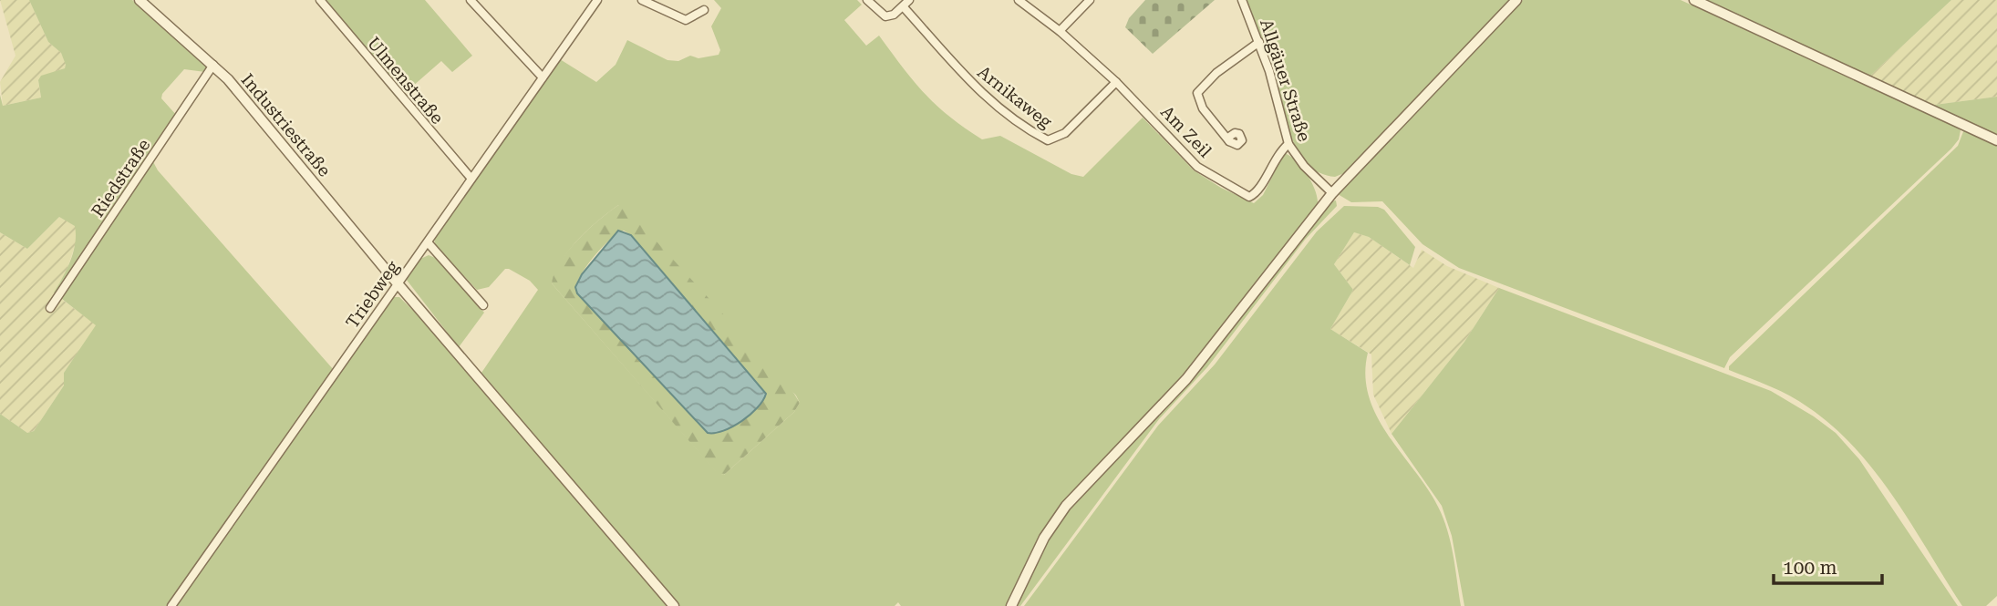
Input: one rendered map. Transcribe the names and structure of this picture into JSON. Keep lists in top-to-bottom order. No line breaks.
{"streets":{"street":["Ulmenstraße","Allgäuer Straße","Arnikaweg","Industriestraße","Am Zeil","Riedstraße","Triebweg"]},"crossings":[["Ulmenstraße","Triebweg"],["Allgäuer Straße","Am Zeil"],["Arnikaweg","Am Zeil"],["Industriestraße","Riedstraße"],["Industriestraße","Triebweg"]],"scale_bar":"100 m"}
